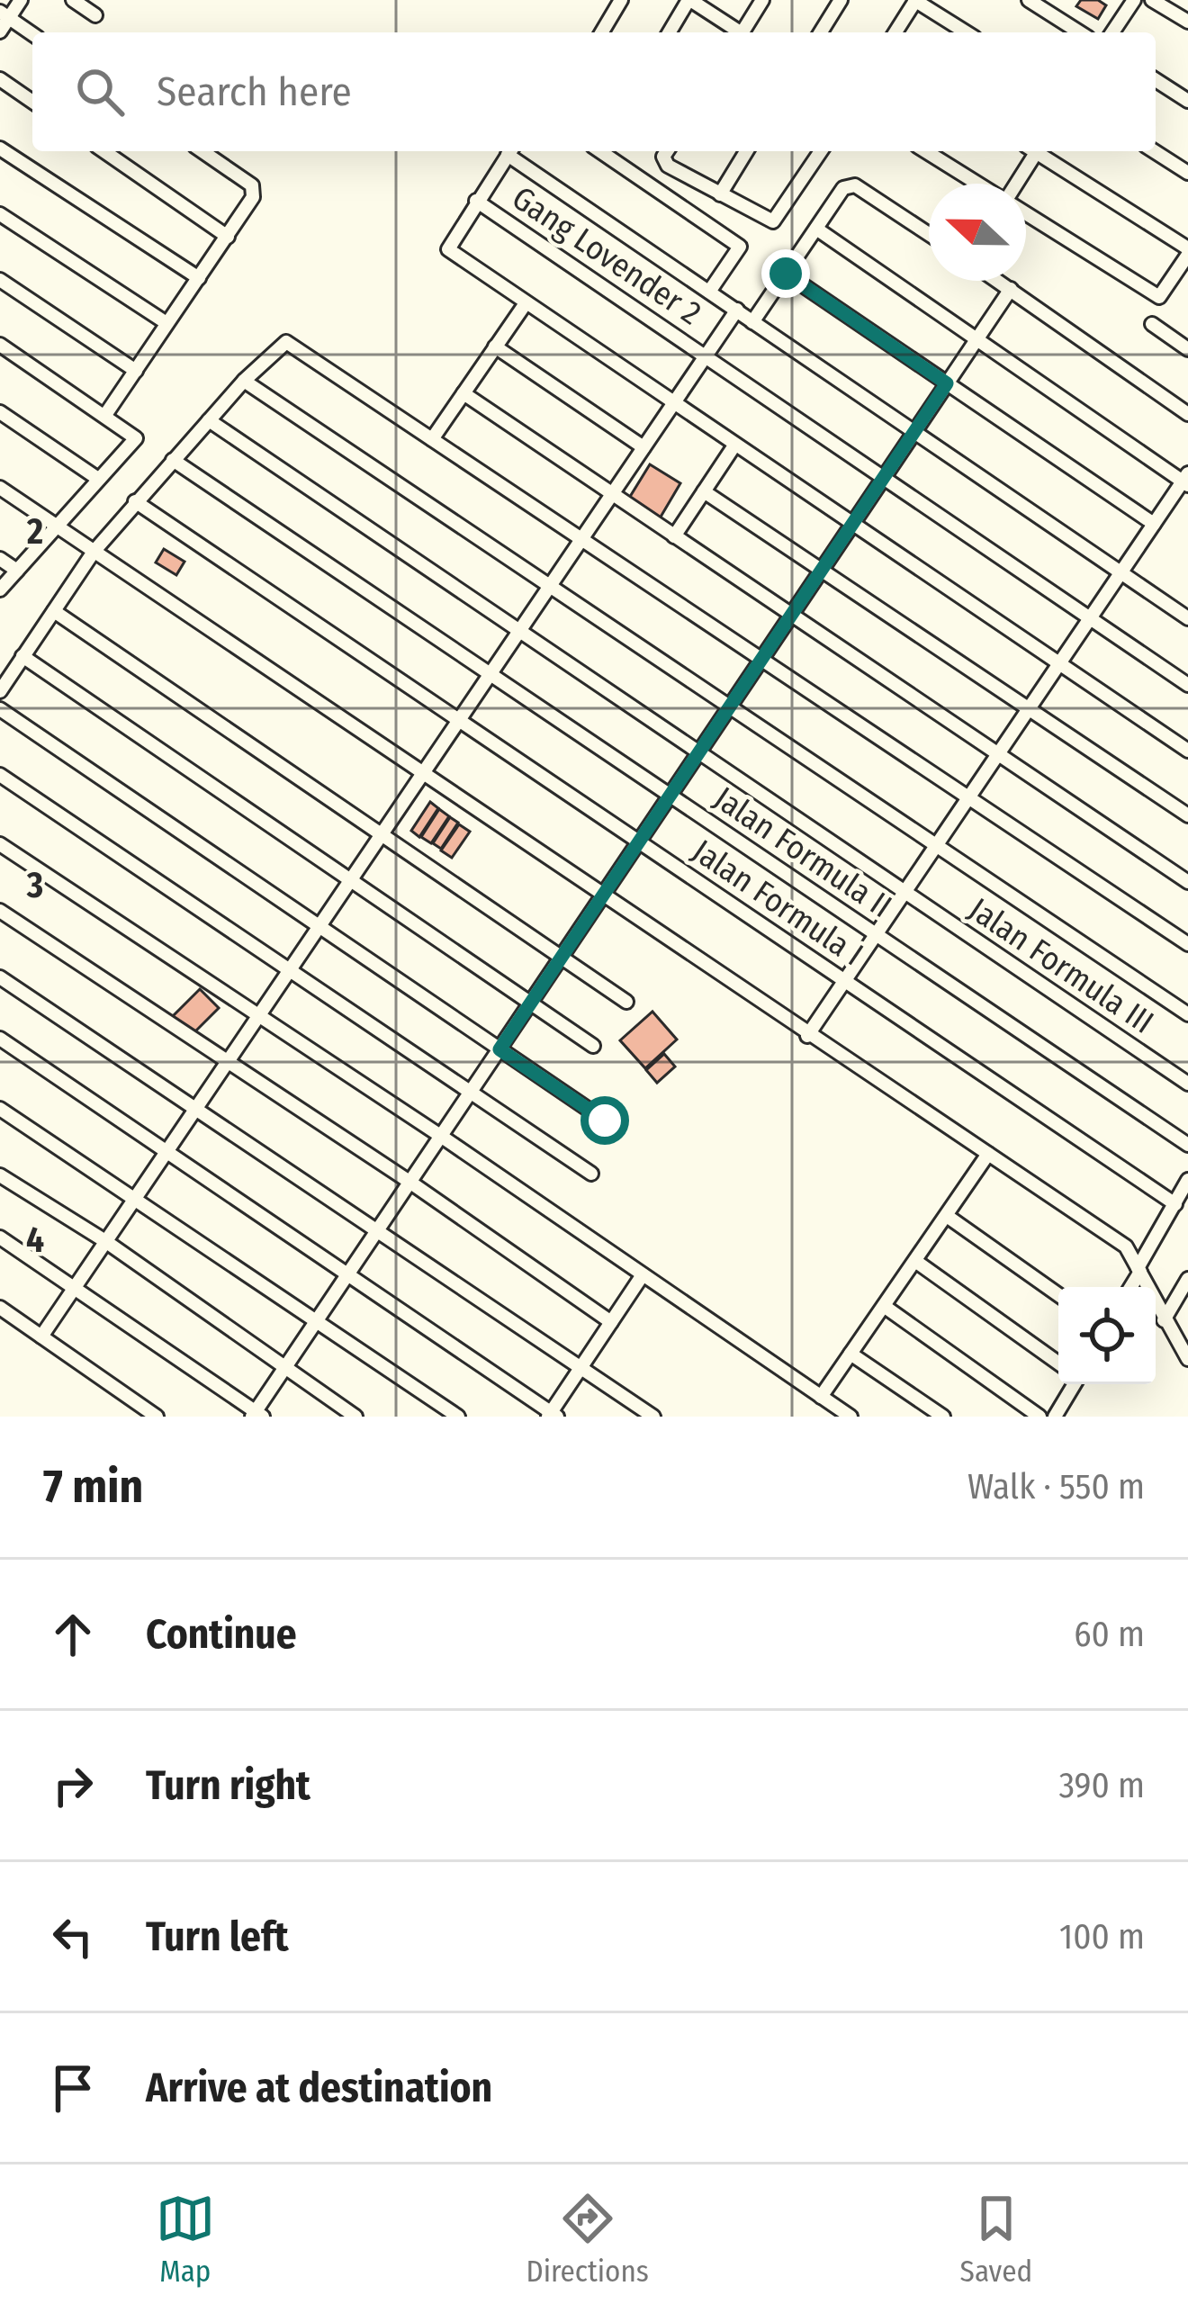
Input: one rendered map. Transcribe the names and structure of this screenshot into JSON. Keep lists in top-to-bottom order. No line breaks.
{"streets":{"street":["Gang Lovender 2","Jalan Formula II","Jalan Formula I","Jalan Formula III"]},"north":"left","page":{"search":"Search here","heading":["7 min","Walk · 550 m"],"list":[["Continue","60 m"],["Turn right","390 m"],["Turn left","100 m"],"Arrive at destination"],"nav":["Map","Directions","Saved"]},"grid":{"rows":["2","3","4"]}}
